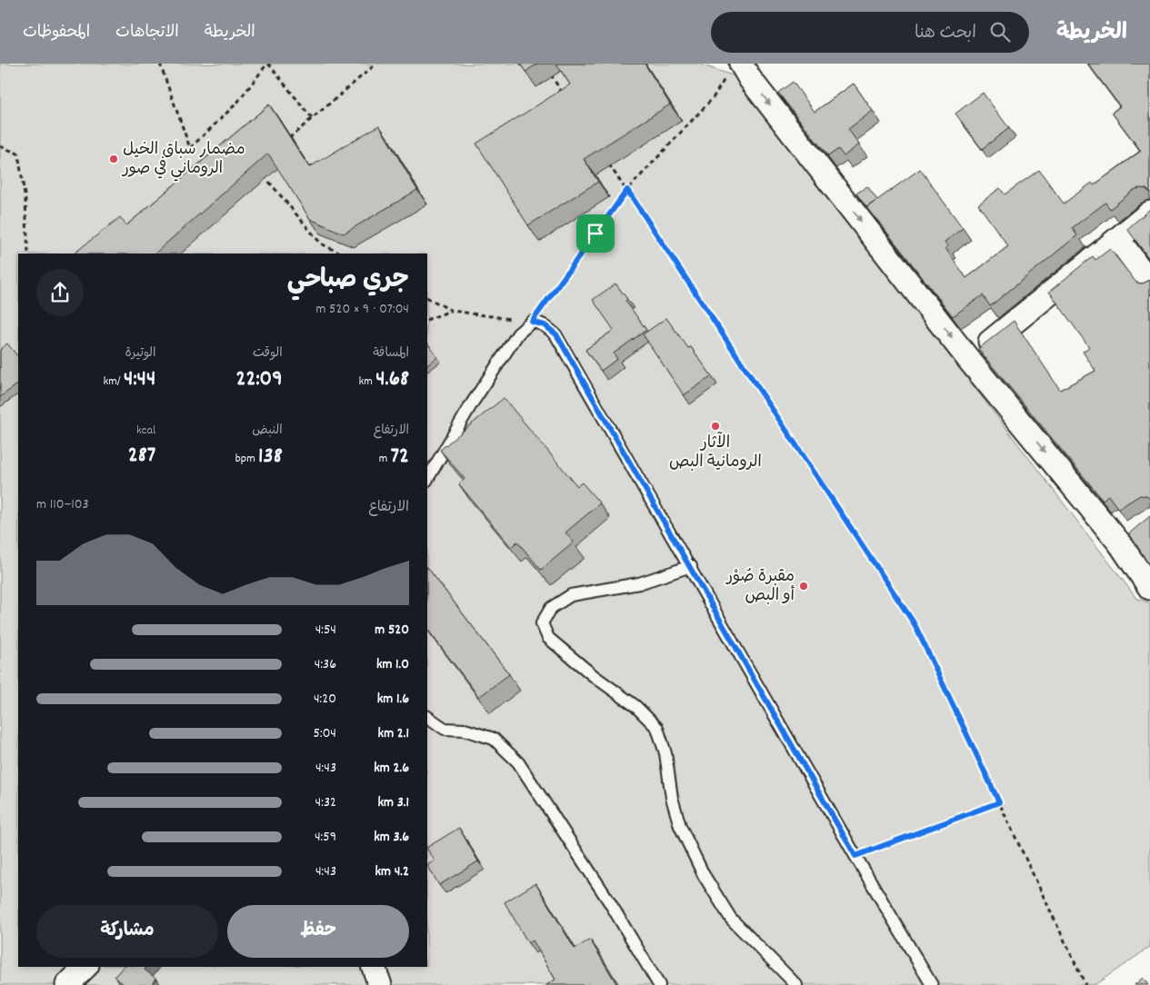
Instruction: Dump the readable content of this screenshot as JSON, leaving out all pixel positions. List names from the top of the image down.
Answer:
{
  "places": ["مضمار سباق الخيل الروماني في صور", "الآثار الرومانية البص", "مقبرة صُوْر أو البص"],
  "page": {
    "header": "الخريطة",
    "search": "ابحث هنا",
    "nav": ["الخريطة", "الاتجاهات", "المحفوظات"],
    "heading": ["جري صباحي", "07:04 · 9 × 520 m"],
    "stats": [
      ["المسافة", "4.68 km"],
      ["الوقت", "22:09"],
      ["الوتيرة", "4:44 /km"],
      ["الارتفاع", "72 m"],
      ["النبض", "138 bpm"],
      ["kcal", "287"]
    ],
    "chart": ["الارتفاع", "103–110 m"],
    "list": [
      {
        "name": "520 m",
        "note": "4:54"
      },
      {
        "name": "1.0 km",
        "note": "4:36"
      },
      {
        "name": "1.6 km",
        "note": "4:20"
      },
      {
        "name": "2.1 km",
        "note": "5:04"
      },
      {
        "name": "2.6 km",
        "note": "4:43"
      },
      {
        "name": "3.1 km",
        "note": "4:32"
      },
      {
        "name": "3.6 km",
        "note": "4:59"
      },
      {
        "name": "4.2 km",
        "note": "4:43"
      }
    ],
    "buttons": ["حفظ", "مشاركة"]
  }
}
